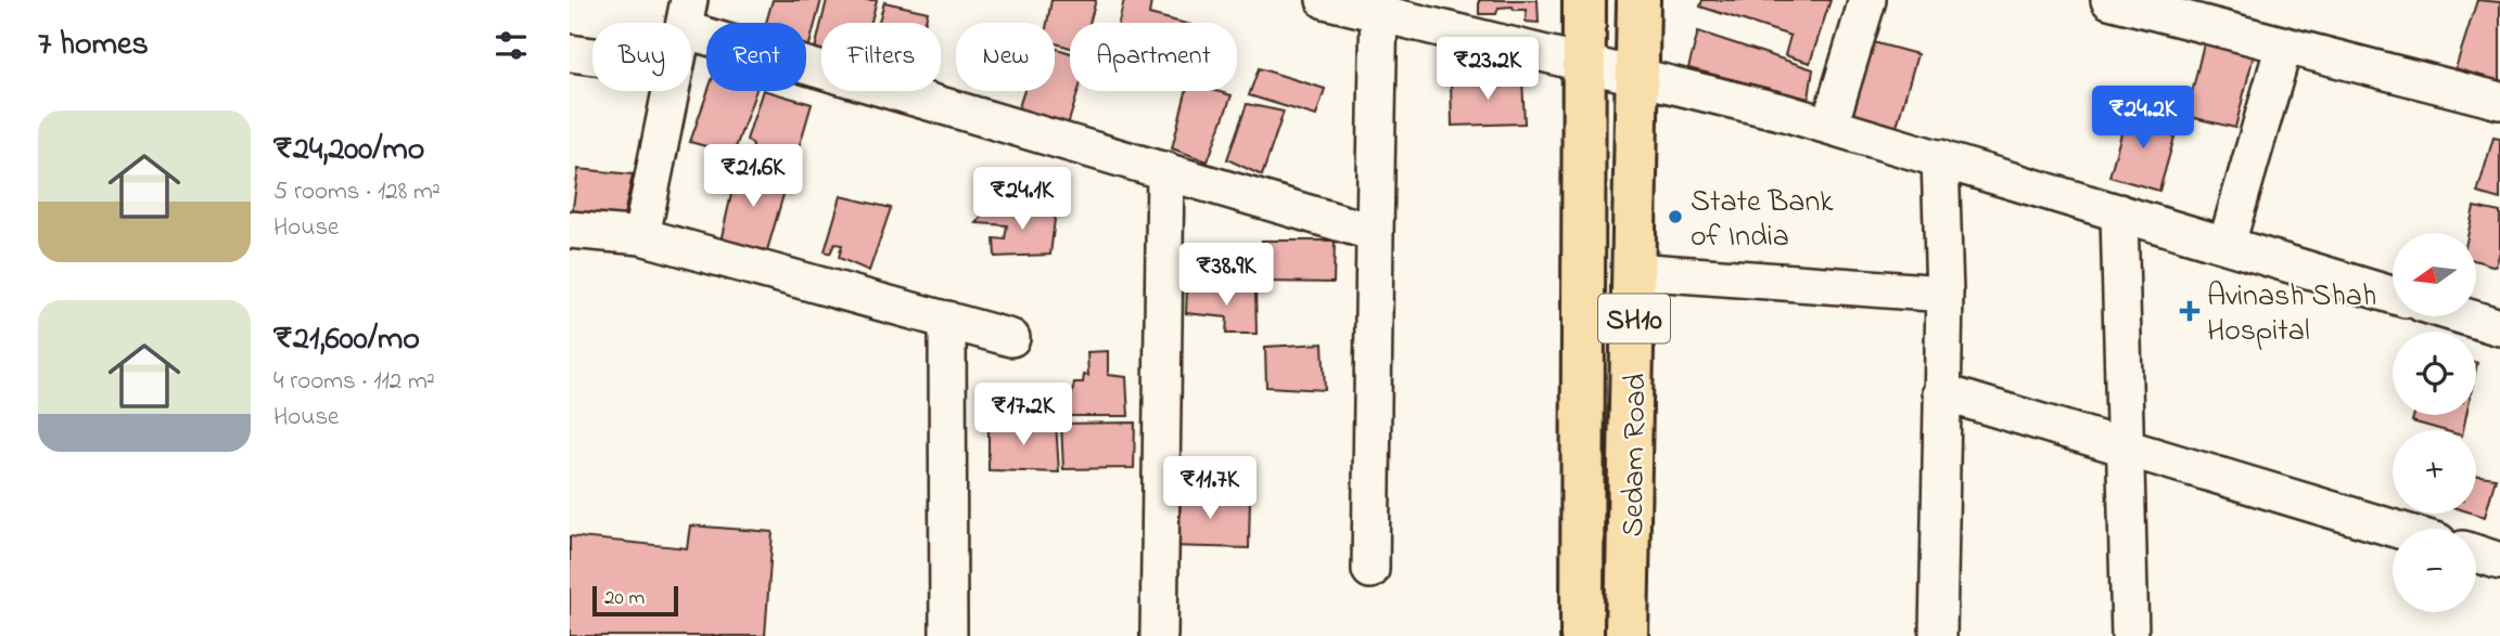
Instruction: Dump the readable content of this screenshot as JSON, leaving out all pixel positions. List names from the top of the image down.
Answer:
{
  "streets": {
    "main road": ["SH10", "Sedam Road"]
  },
  "places": {
    "other": ["State Bank of India"],
    "health": ["Avinash Shah Hospital"]
  },
  "scale_bar": "20 m",
  "north": "left",
  "page": {
    "heading": "7 homes",
    "chip": [
      "Buy",
      "Rent",
      "Filters",
      "New",
      "Apartment"
    ],
    "price": [
      "₹23.2K",
      "₹24.2K",
      "₹21.6K",
      "₹24.1K",
      "₹38.9K",
      "₹17.2K",
      "₹11.7K"
    ],
    "list": [
      {
        "name": "₹24,200/mo",
        "note": "5 rooms · 128 m² · House"
      },
      {
        "name": "₹21,600/mo",
        "note": "4 rooms · 112 m² · House"
      }
    ],
    "map_buttons": ["+", "−"],
    "scale": "20 m"
  }
}
